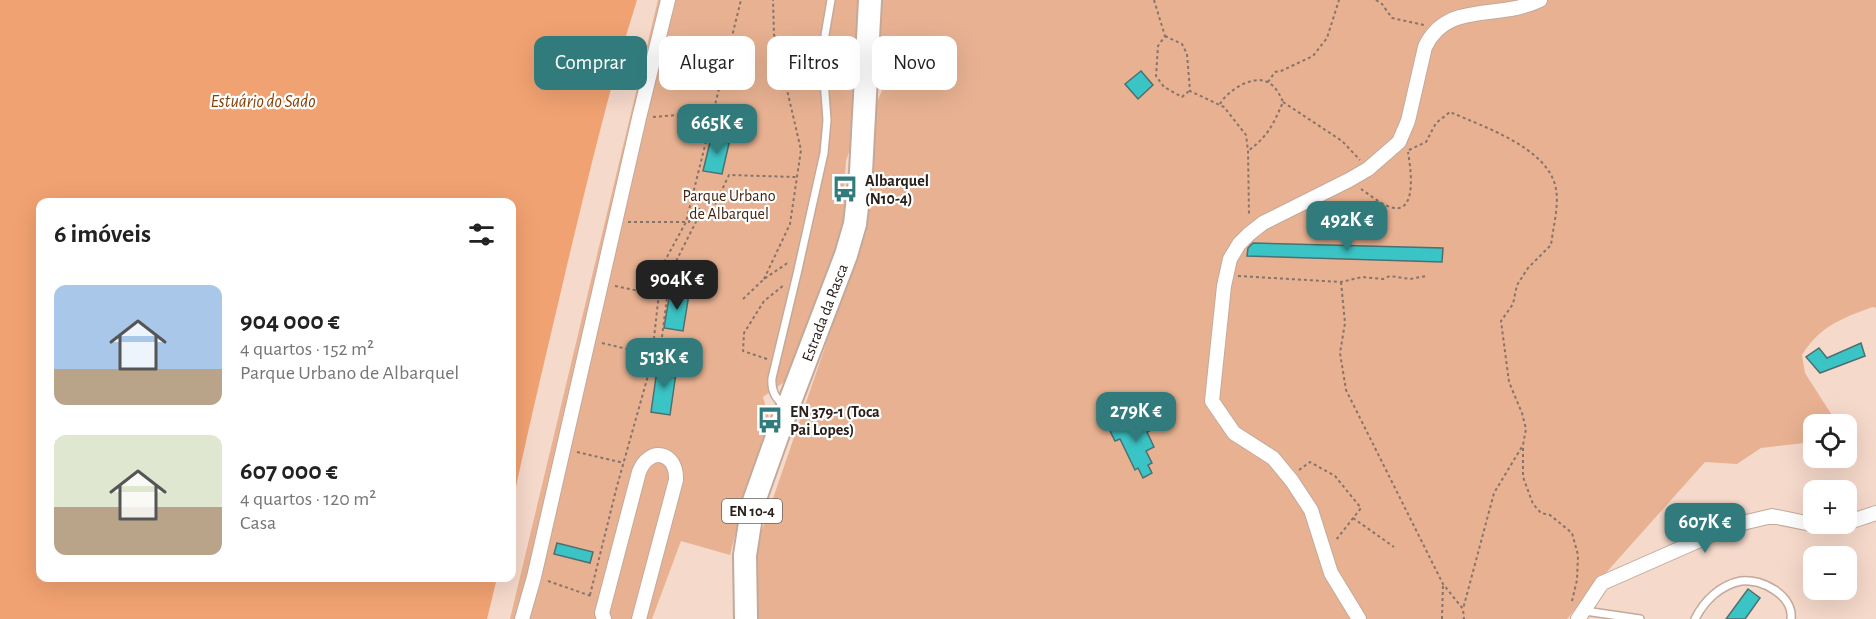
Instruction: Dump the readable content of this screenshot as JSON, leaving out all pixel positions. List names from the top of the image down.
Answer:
{
  "streets": {
    "main road": ["Estrada da Rasca", "EN 10-4"]
  },
  "water": ["Estuário do Sado"],
  "parks": ["Parque Urbano de Albarquel"],
  "places": {
    "bus stop": ["Albarquel (N10-4)", "EN 379-1 (Toca Pai Lopes)"]
  },
  "page": {
    "chip": [
      "Comprar",
      "Alugar",
      "Filtros",
      "Novo"
    ],
    "price": [
      "665K €",
      "492K €",
      "904K €",
      "513K €",
      "279K €",
      "607K €"
    ],
    "heading": "6 imóveis",
    "list": [
      {
        "name": "904 000 €",
        "note": "4 quartos · 152 m² · Parque Urbano de Albarquel"
      },
      {
        "name": "607 000 €",
        "note": "4 quartos · 120 m² · Casa"
      }
    ],
    "map_buttons": ["+", "−"]
  }
}
